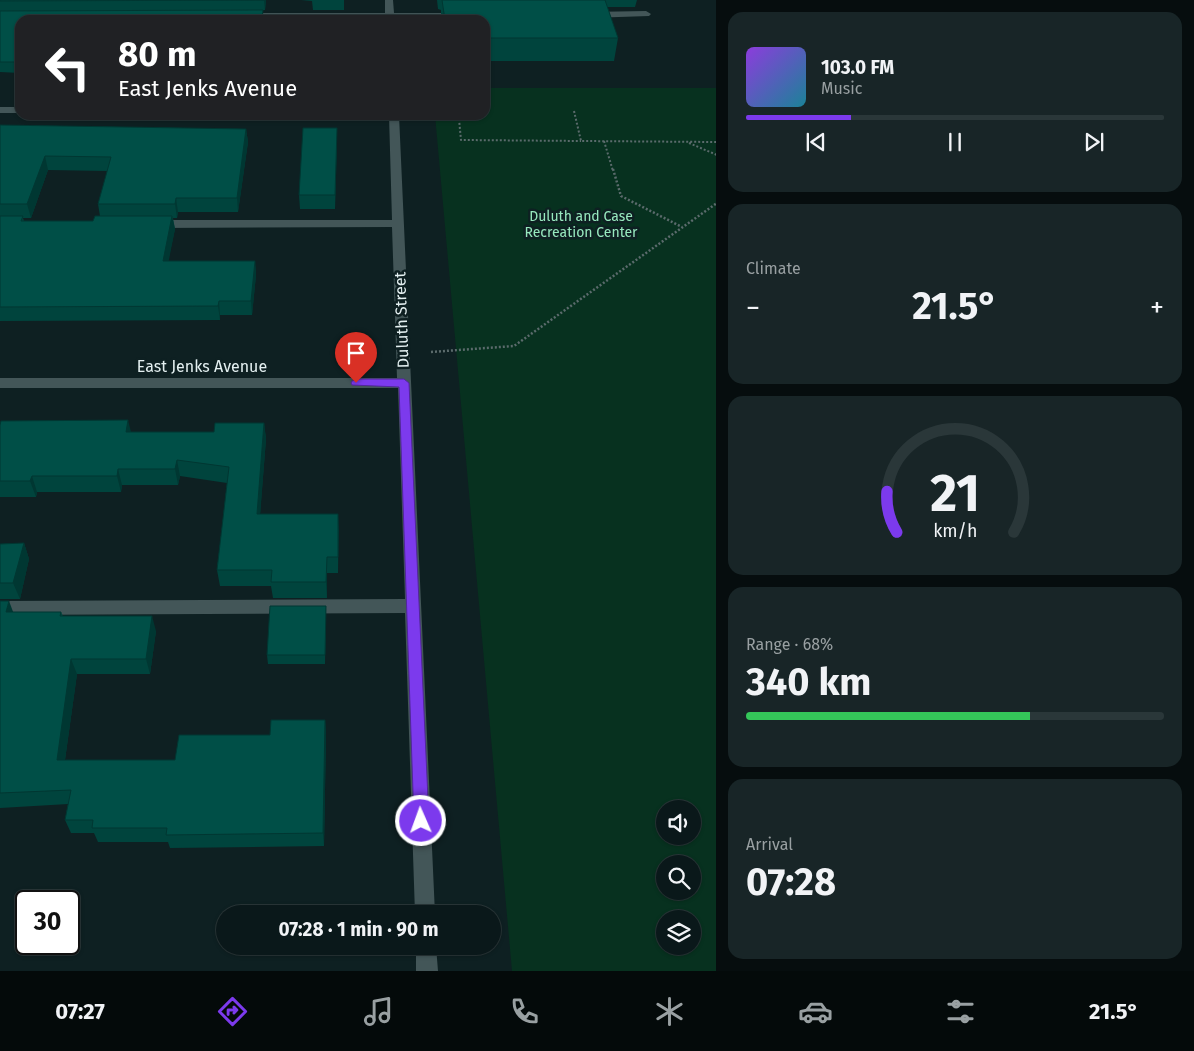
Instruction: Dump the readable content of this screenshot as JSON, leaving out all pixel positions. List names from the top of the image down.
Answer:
{
  "streets": {
    "street": ["Duluth Street", "East Jenks Avenue"]
  },
  "crossings": [
    ["Duluth Street", "East Jenks Avenue"]
  ],
  "parks": ["Duluth and Case Recreation Center"],
  "page": {
    "turn": ["80 m", "East Jenks Avenue"],
    "song": ["103.0 FM", "Music"],
    "tile": [
      "Climate",
      ["Range · 68%", "340 km"],
      ["Arrival", "07:28"]
    ],
    "heat": ["−", "21.5°", "+"],
    "limit": "30",
    "trip": "07:28 · 1 min · 90 m",
    "tabs": ["07:27", "21.5°"],
    "gauge": ["21", "km/h"]
  }
}
